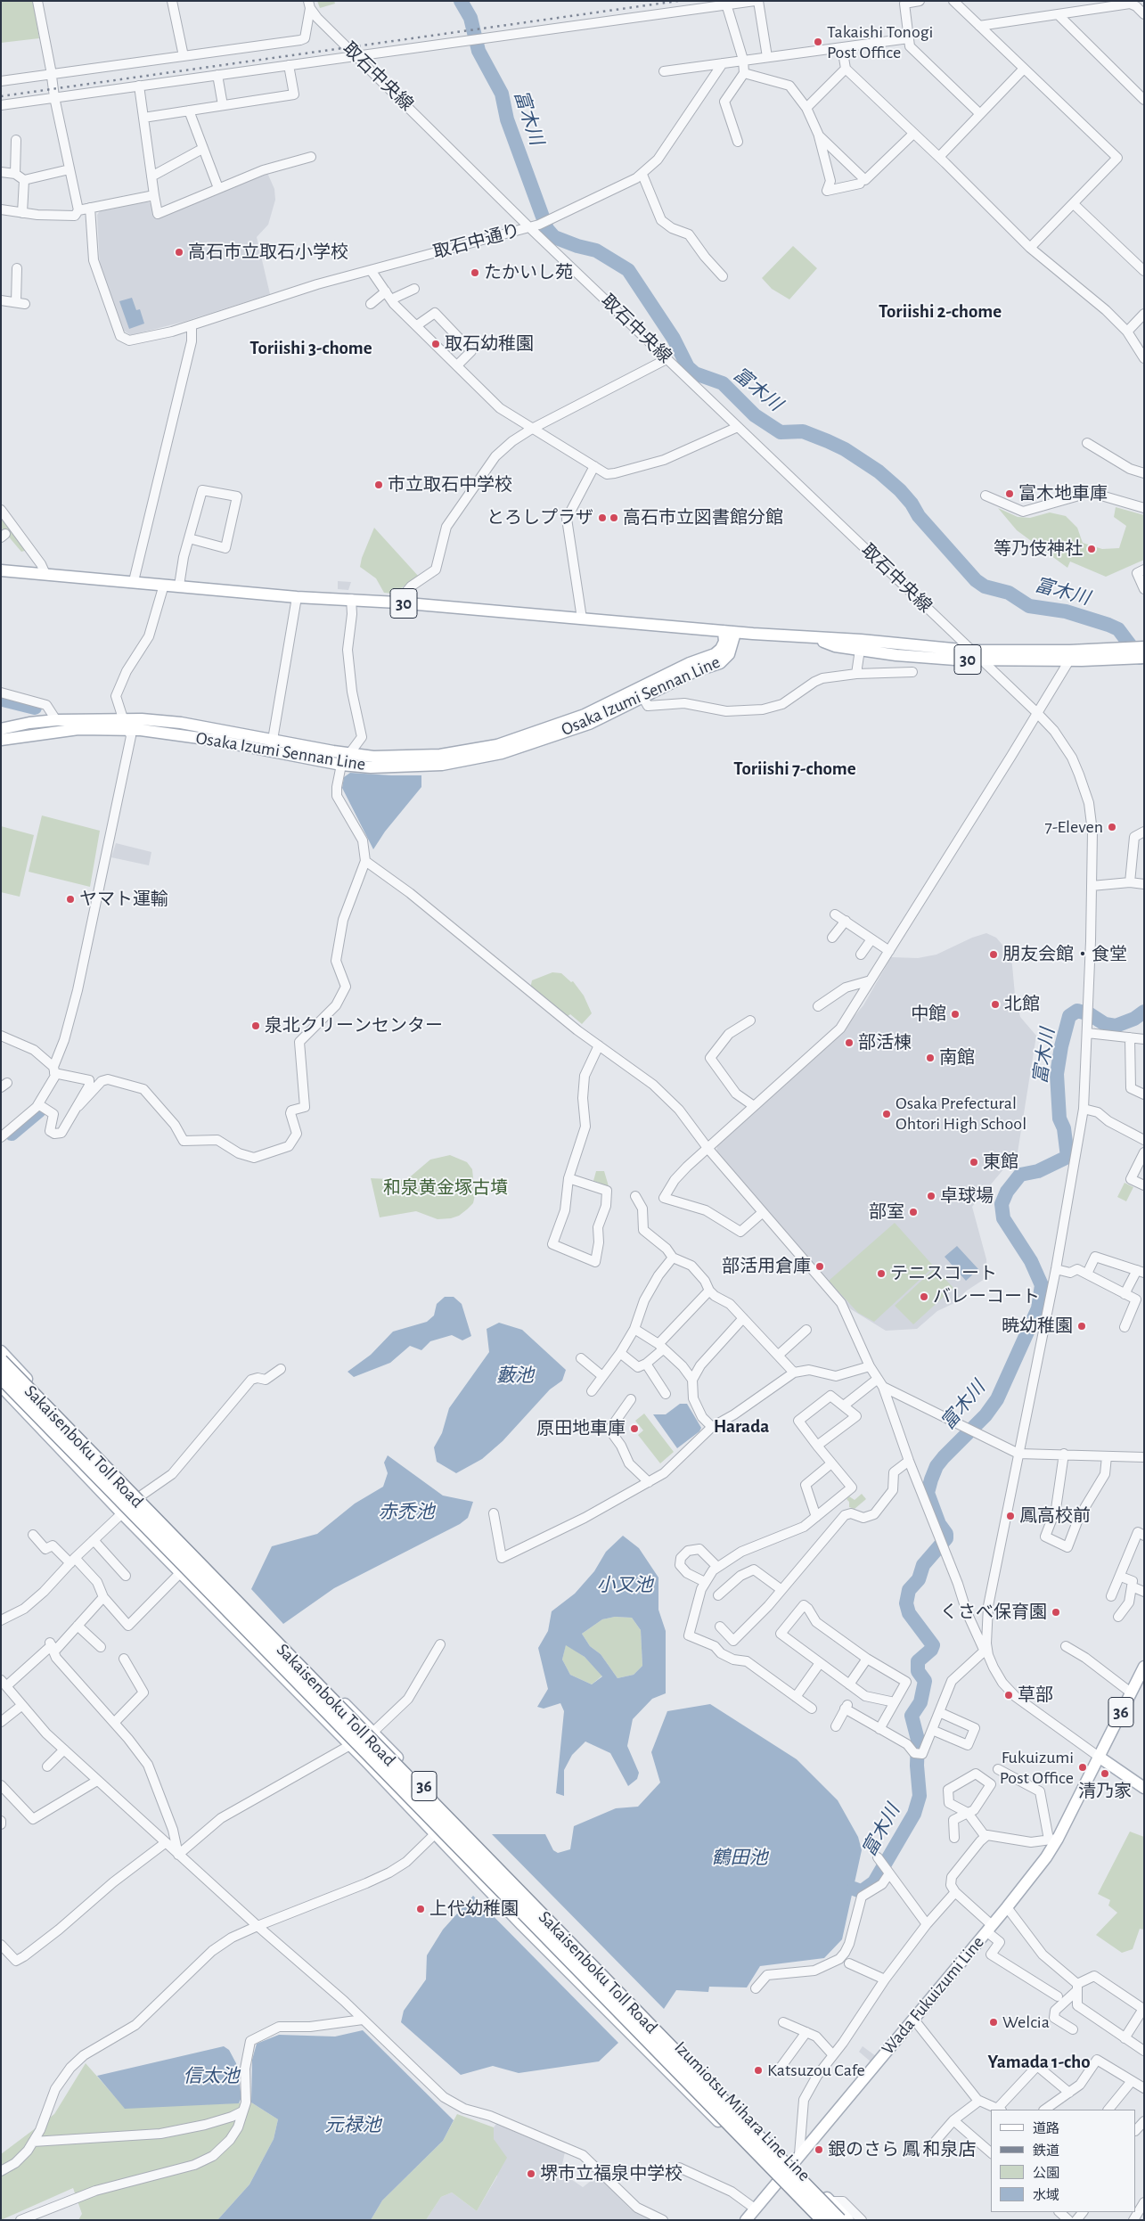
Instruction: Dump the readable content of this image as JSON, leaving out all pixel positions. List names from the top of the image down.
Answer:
{
  "streets": {
    "highway": ["Sakaisenboku Toll Road"],
    "main road": [
      "30",
      "Osaka Izumi Sennan Line",
      "36",
      "Wada Fukuizumi Line",
      "Izumiotsu Mihara Line Line"
    ],
    "street": ["取石中央線", "取石中通り"]
  },
  "crossings": [
    ["取石中央線", "取石中通り"],
    ["取石中央線", "Osaka Izumi Sennan Line"],
    ["36", "Wada Fukuizumi Line"],
    ["Wada Fukuizumi Line", "Izumiotsu Mihara Line Line"]
  ],
  "districts": [
    "Toriishi 2-chome",
    "Toriishi 3-chome",
    "Toriishi 7-chome",
    "Harada",
    "Yamada 1-cho"
  ],
  "water": [
    "富木川",
    "藪池",
    "赤禿池",
    "小又池",
    "鶴田池",
    "信太池",
    "元禄池"
  ],
  "parks": ["和泉黄金塚古墳"],
  "places": [
    "Takaishi Tonogi Post Office",
    "高石市立取石小学校",
    "たかいし苑",
    "取石幼稚園",
    "市立取石中学校",
    "富木地車庫",
    "とろしプラザ",
    "高石市立図書館分館",
    "等乃伎神社",
    "7-Eleven",
    "ヤマト運輸",
    "朋友会館・食堂",
    "北館",
    "中館",
    "泉北クリーンセンター",
    "部活棟",
    "南館",
    "Osaka Prefectural Ohtori High School",
    "東館",
    "卓球場",
    "部室",
    "部活用倉庫",
    "テニスコート",
    "バレーコート",
    "暁幼稚園",
    "原田地車庫",
    "鳳高校前",
    "くさべ保育園",
    "草部",
    "Fukuizumi Post Office",
    "清乃家",
    "上代幼稚園",
    "Welcia",
    "Katsuzou Cafe",
    "銀のさら 鳳 和泉店",
    "堺市立福泉中学校"
  ],
  "legend": [
    "道路",
    "鉄道",
    "公園",
    "水域"
  ]
}
